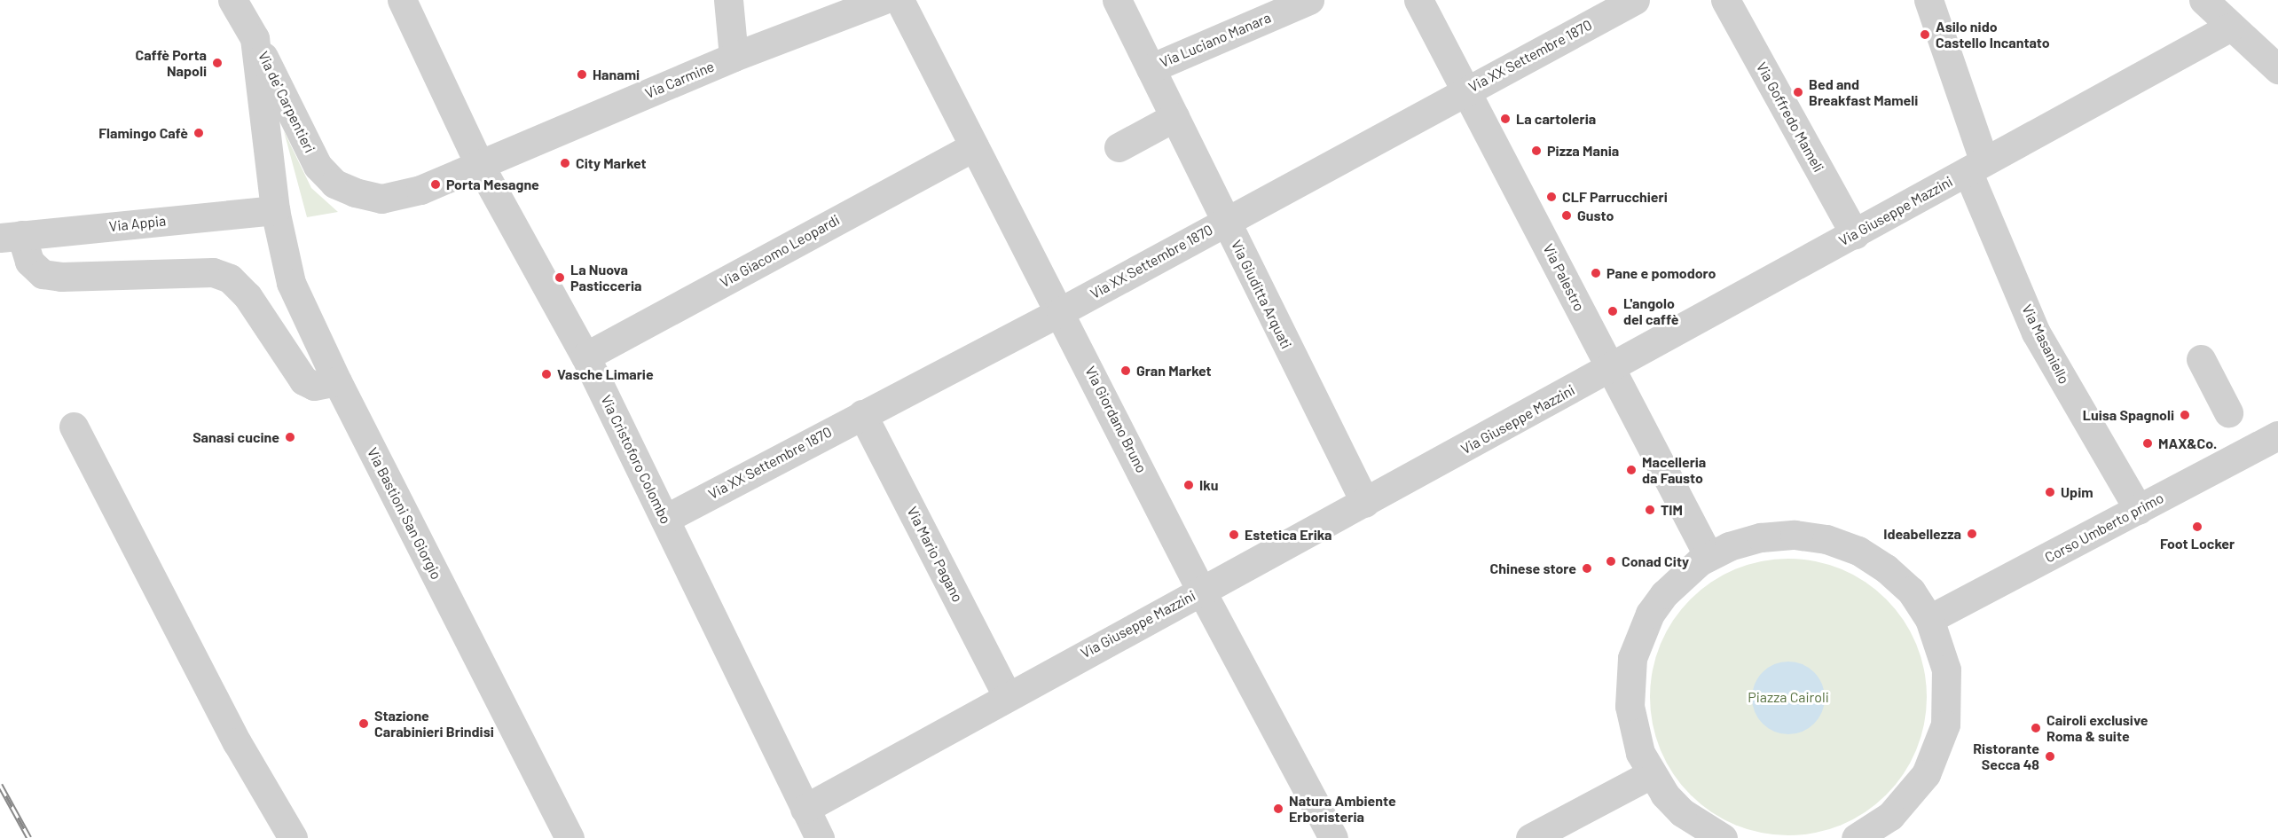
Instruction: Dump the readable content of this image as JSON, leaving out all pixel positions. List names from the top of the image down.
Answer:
{
  "streets": {
    "street": [
      "Via Luciano Manara",
      "Via XX Settembre 1870",
      "Via Carmine",
      "Via de' Carpentieri",
      "Via Goffredo Mameli",
      "Via Giuseppe Mazzini",
      "Via Appia",
      "Via Giacomo Leopardi",
      "Via Palestro",
      "Via Giuditta Arquati",
      "Via Masaniello",
      "Via Giordano Bruno",
      "Via Cristoforo Colombo",
      "Via Bastioni San Giorgio",
      "Corso Umberto primo",
      "Via Mario Pagano"
    ]
  },
  "crossings": [
    ["Via Luciano Manara", "Via Giuditta Arquati"],
    ["Via XX Settembre 1870", "Via Palestro"],
    ["Via XX Settembre 1870", "Via Giuditta Arquati"],
    ["Via XX Settembre 1870", "Via Giordano Bruno"],
    ["Via XX Settembre 1870", "Via Cristoforo Colombo"],
    ["Via XX Settembre 1870", "Via Mario Pagano"],
    ["Via Carmine", "Via de' Carpentieri"],
    ["Via Carmine", "Via Cristoforo Colombo"],
    ["Via de' Carpentieri", "Via Cristoforo Colombo"],
    ["Via de' Carpentieri", "Via Bastioni San Giorgio"],
    ["Via Goffredo Mameli", "Via Giuseppe Mazzini"],
    ["Via Giuseppe Mazzini", "Via Palestro"],
    ["Via Giuseppe Mazzini", "Via Giuditta Arquati"],
    ["Via Giuseppe Mazzini", "Via Masaniello"],
    ["Via Giuseppe Mazzini", "Via Giordano Bruno"],
    ["Via Giuseppe Mazzini", "Via Cristoforo Colombo"],
    ["Via Giuseppe Mazzini", "Via Mario Pagano"],
    ["Via Appia", "Via Bastioni San Giorgio"],
    ["Via Giacomo Leopardi", "Via Giordano Bruno"],
    ["Via Giacomo Leopardi", "Via Cristoforo Colombo"],
    ["Via Masaniello", "Corso Umberto primo"]
  ],
  "parks": ["Piazza Cairoli"],
  "places": [
    "Asilo nido Castello Incantato",
    "Caffè Porta Napoli",
    "Hanami",
    "Bed and Breakfast Mameli",
    "La cartoleria",
    "Flamingo Cafè",
    "Pizza Mania",
    "City Market",
    "Porta Mesagne",
    "CLF Parrucchieri",
    "Gusto",
    "Pane e pomodoro",
    "La Nuova Pasticceria",
    "L'angolo del caffè",
    "Gran Market",
    "Vasche Limarie",
    "Luisa Spagnoli",
    "Sanasi cucine",
    "MAX&Co.",
    "Macelleria da Fausto",
    "Iku",
    "Upim",
    "TIM",
    "Foot Locker",
    "Ideabellezza",
    "Estetica Erika",
    "Conad City",
    "Chinese store",
    "Stazione Carabinieri Brindisi",
    "Cairoli exclusive Roma & suite",
    "Ristorante Secca 48",
    "Natura Ambiente Erboristeria"
  ]
}
